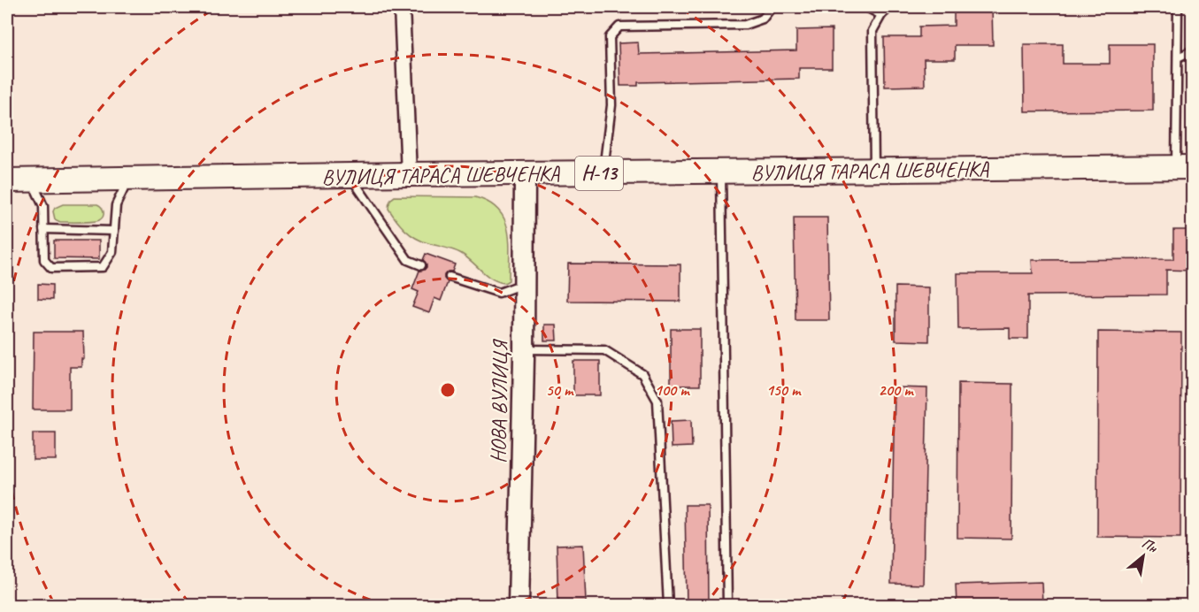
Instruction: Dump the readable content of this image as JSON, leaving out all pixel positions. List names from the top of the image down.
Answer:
{
  "streets": {
    "main road": ["ВУЛИЦЯ ТАРАСА ШЕВЧЕНКА", "Н-13"],
    "street": ["НОВА ВУЛИЦЯ"]
  },
  "crossings": [
    ["ВУЛИЦЯ ТАРАСА ШЕВЧЕНКА", "НОВА ВУЛИЦЯ"]
  ],
  "north": "top right",
  "rings": [
    "50 m",
    "100 m",
    "150 m",
    "200 m"
  ]
}
